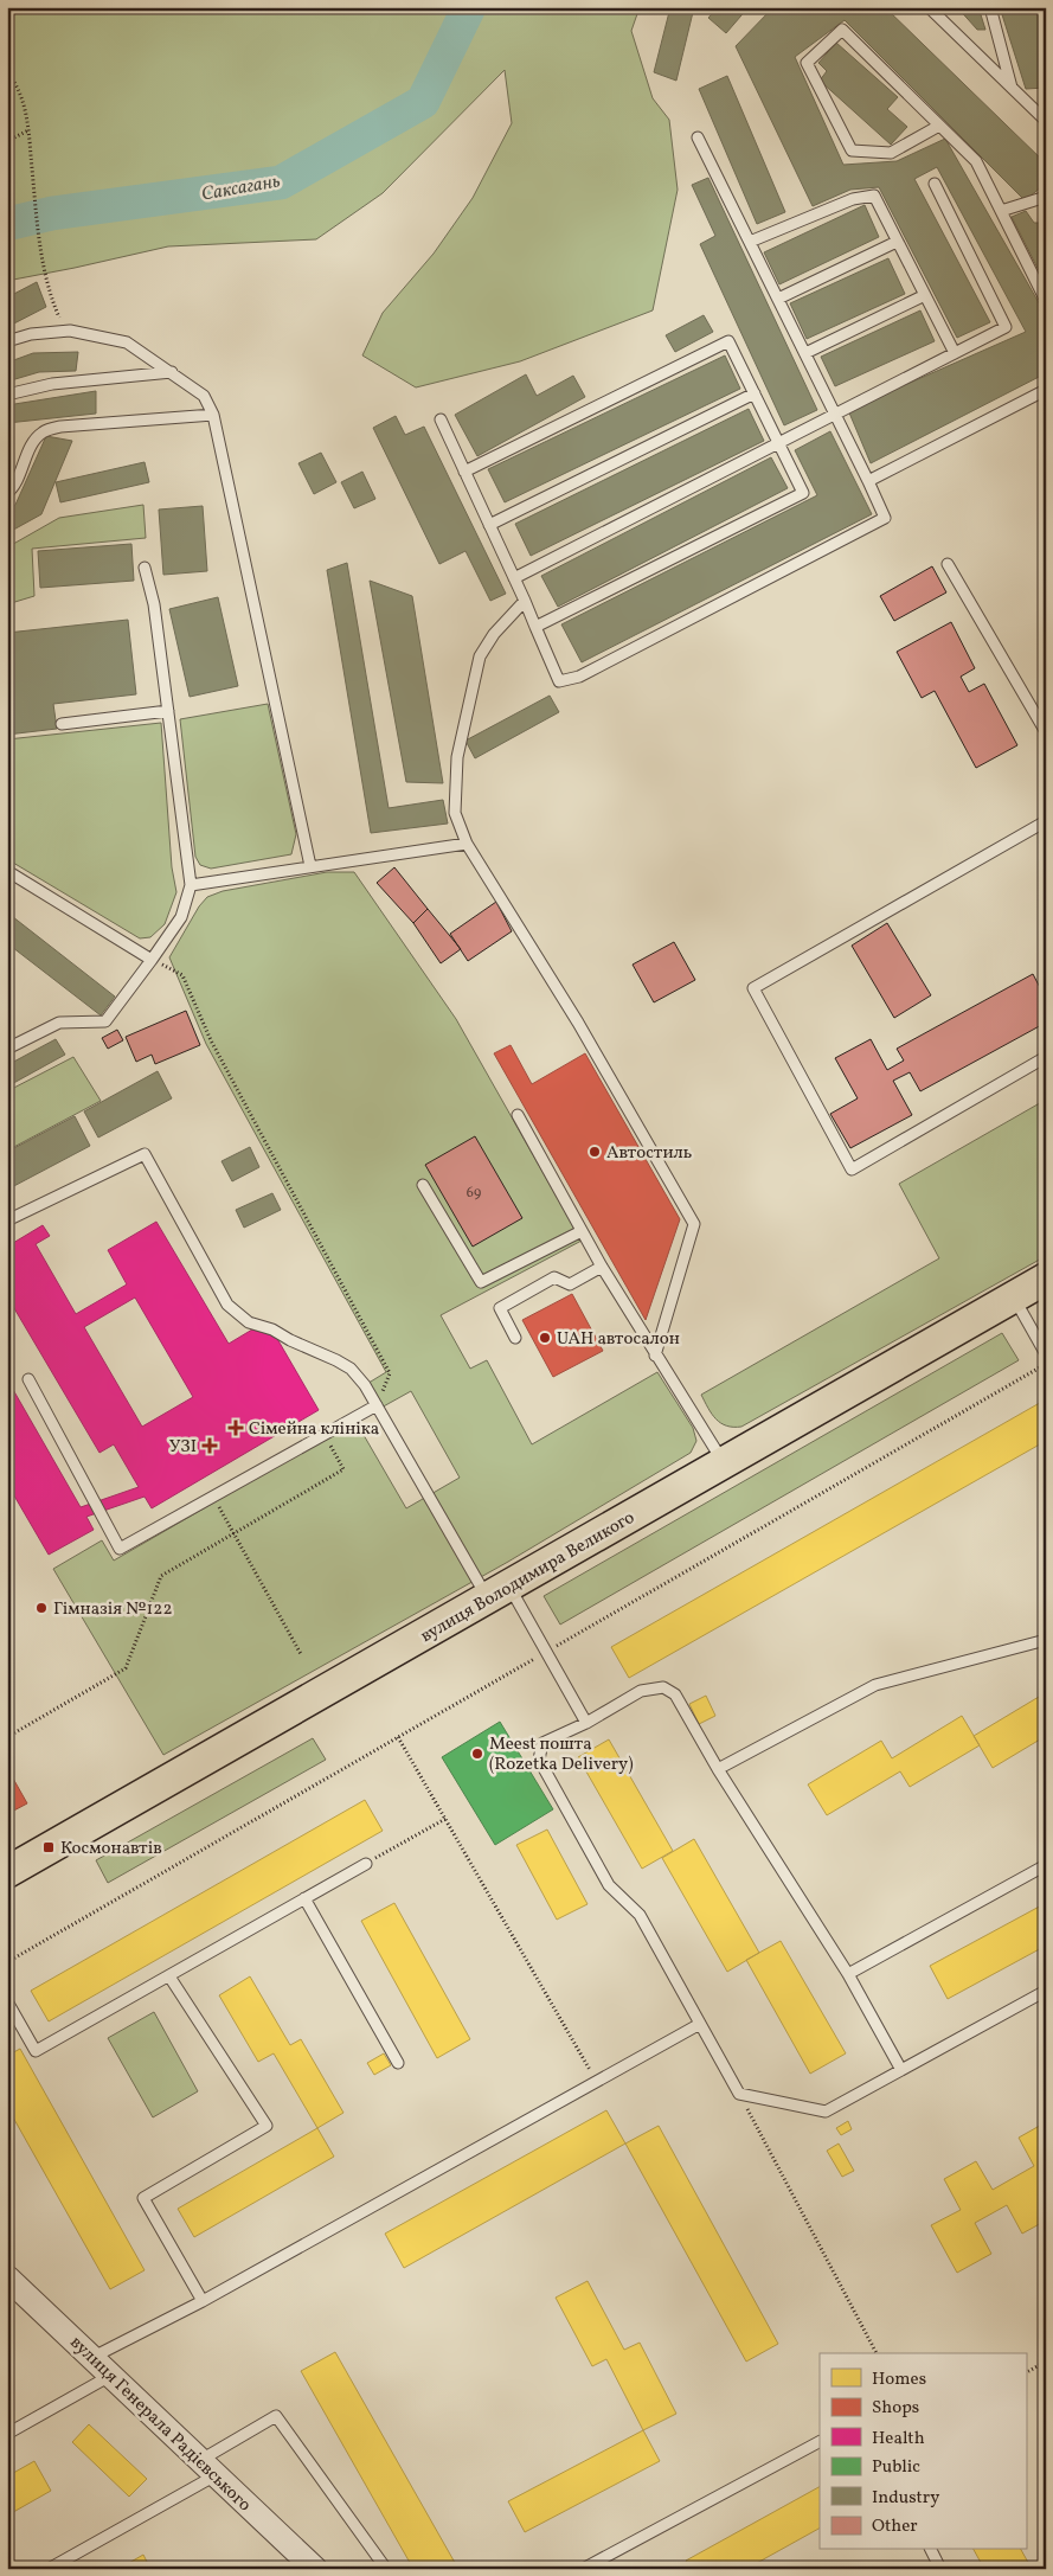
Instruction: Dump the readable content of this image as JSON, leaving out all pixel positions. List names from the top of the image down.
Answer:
{
  "streets": {
    "main road": ["вулиця Володимира Великого"],
    "street": ["вулиця Генерала Радієвського"]
  },
  "water": ["Саксагань"],
  "places": {
    "other": [
      "Автостиль",
      "UAH автосалон",
      "Гімназія №122",
      "Meest пошта (Rozetka Delivery)"
    ],
    "health": ["Сімейна клініка", "УЗІ"],
    "transit": ["Космонавтів"]
  },
  "house_numbers": ["69"],
  "legend": [
    "Homes",
    "Shops",
    "Health",
    "Public",
    "Industry",
    "Other"
  ]
}
